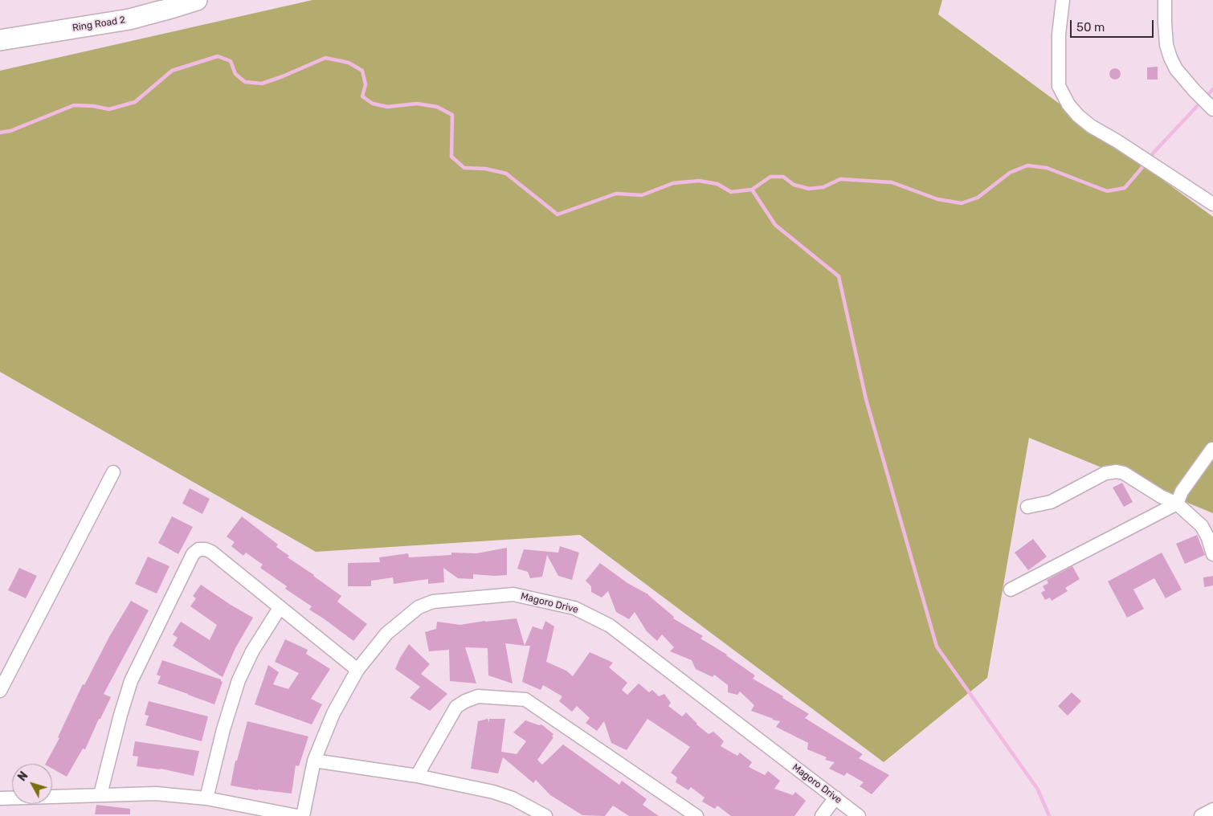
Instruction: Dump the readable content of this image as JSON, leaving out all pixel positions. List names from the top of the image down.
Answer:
{
  "streets": {
    "main road": ["Ring Road 2"],
    "street": ["Magoro Drive"]
  },
  "scale_bar": "50 m",
  "north": "top left"
}
